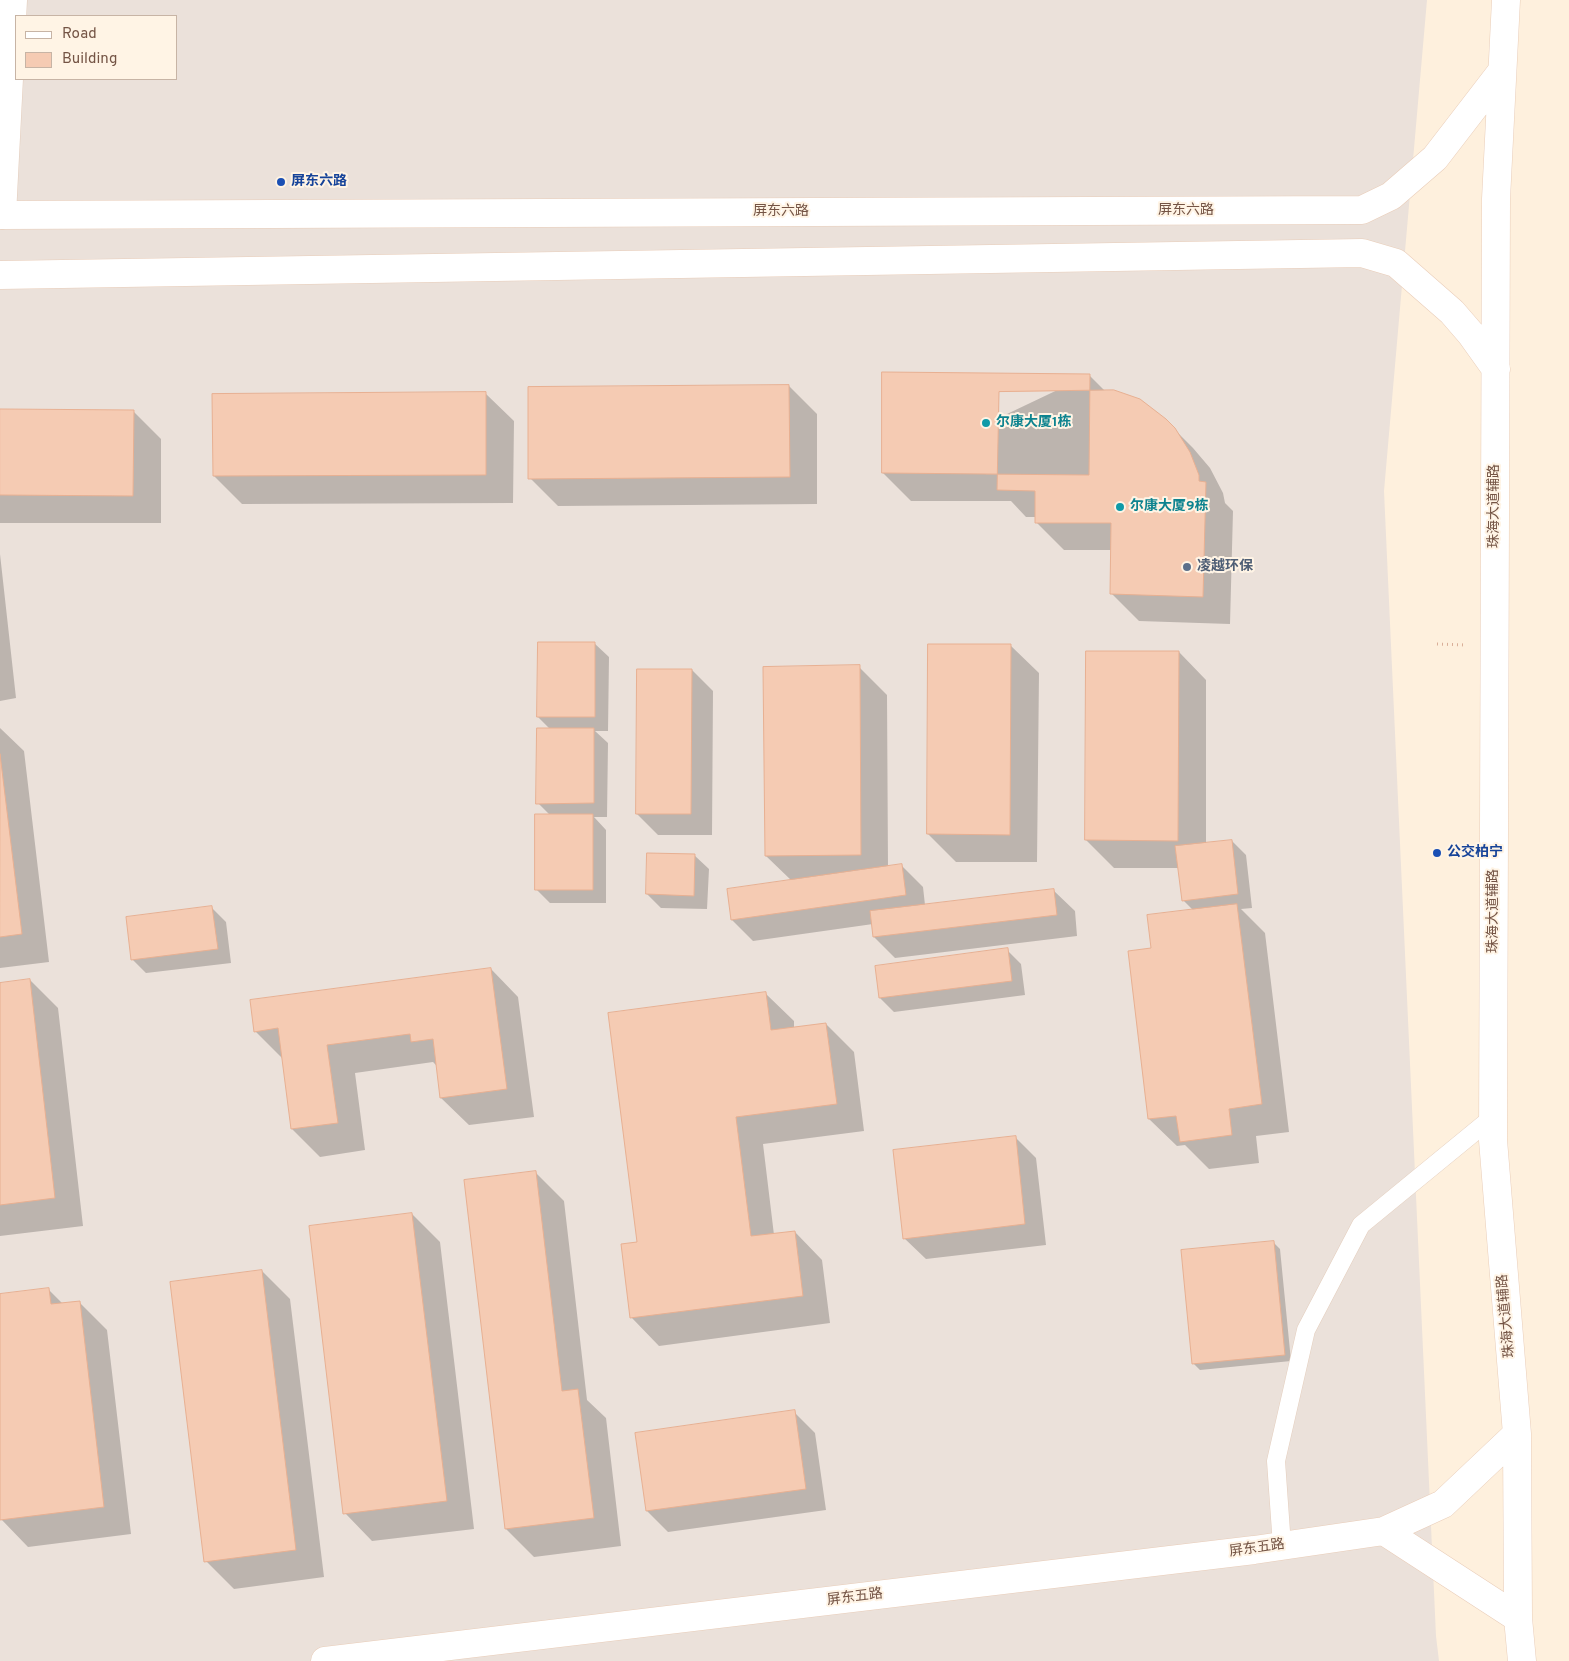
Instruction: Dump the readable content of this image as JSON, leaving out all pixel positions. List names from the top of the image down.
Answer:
{
  "streets": {
    "street": ["屏东六路", "珠海大道辅路", "屏东五路"]
  },
  "crossings": [
    ["屏东六路", "珠海大道辅路"],
    ["珠海大道辅路", "屏东五路"]
  ],
  "places": [
    "屏东六路",
    "尔康大厦1栋",
    "尔康大厦9栋",
    "凌越环保",
    "公交柏宁"
  ],
  "legend": ["Road", "Building"]
}
